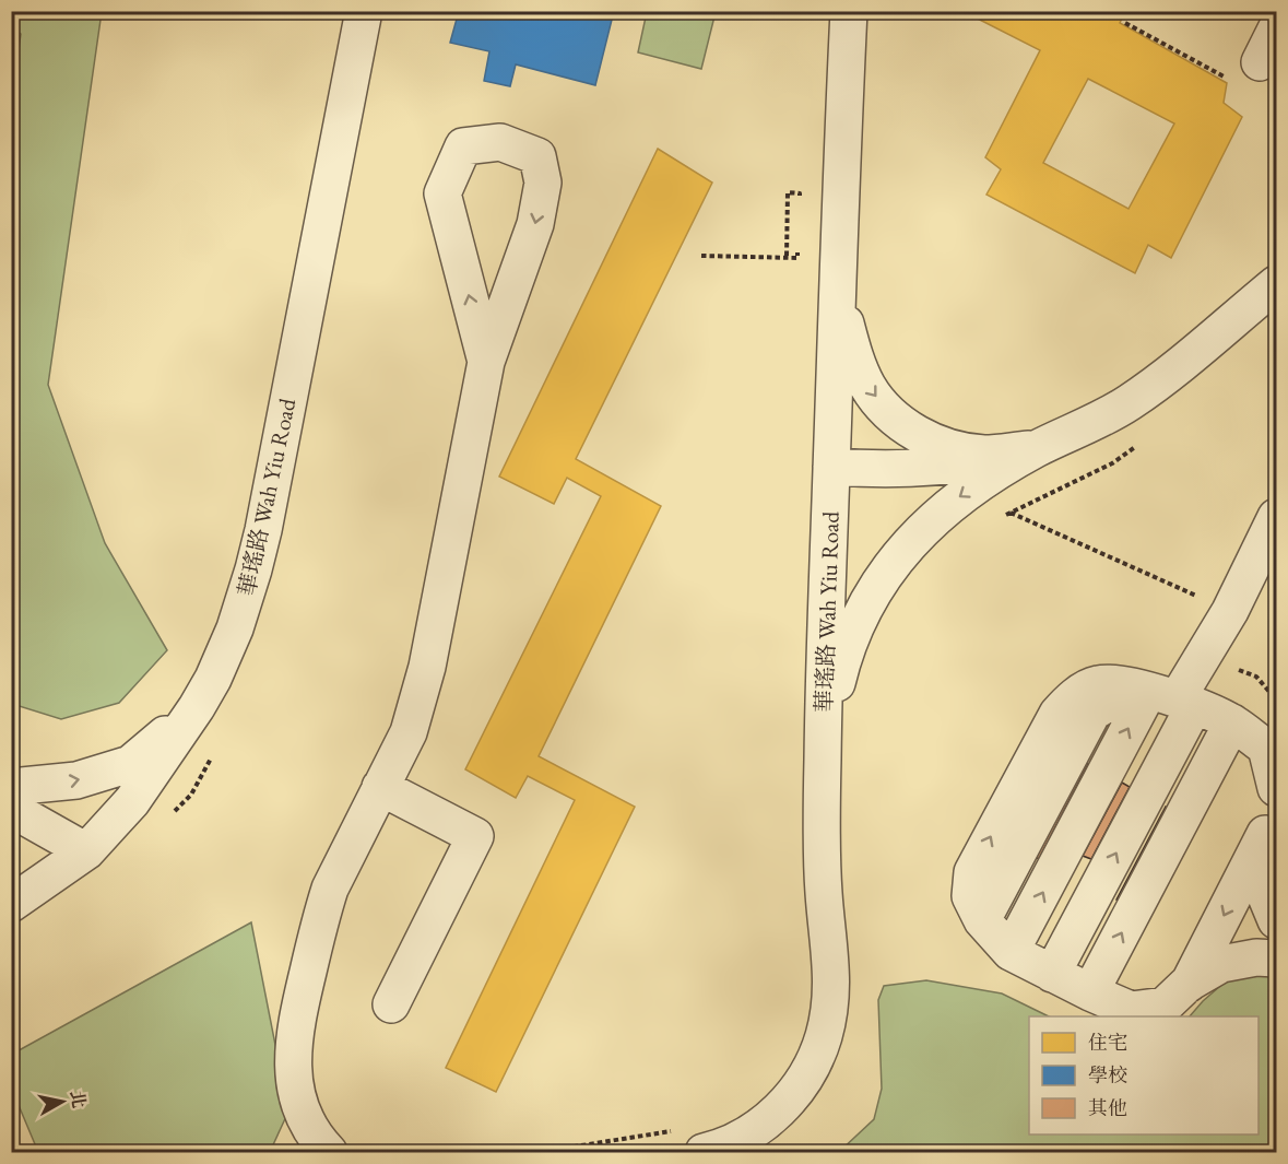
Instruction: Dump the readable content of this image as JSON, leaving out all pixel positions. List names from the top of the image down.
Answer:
{
  "streets": {
    "street": ["華瑤路 Wah Yiu Road"]
  },
  "legend": ["住宅", "學校", "其他"],
  "north": "right"
}
